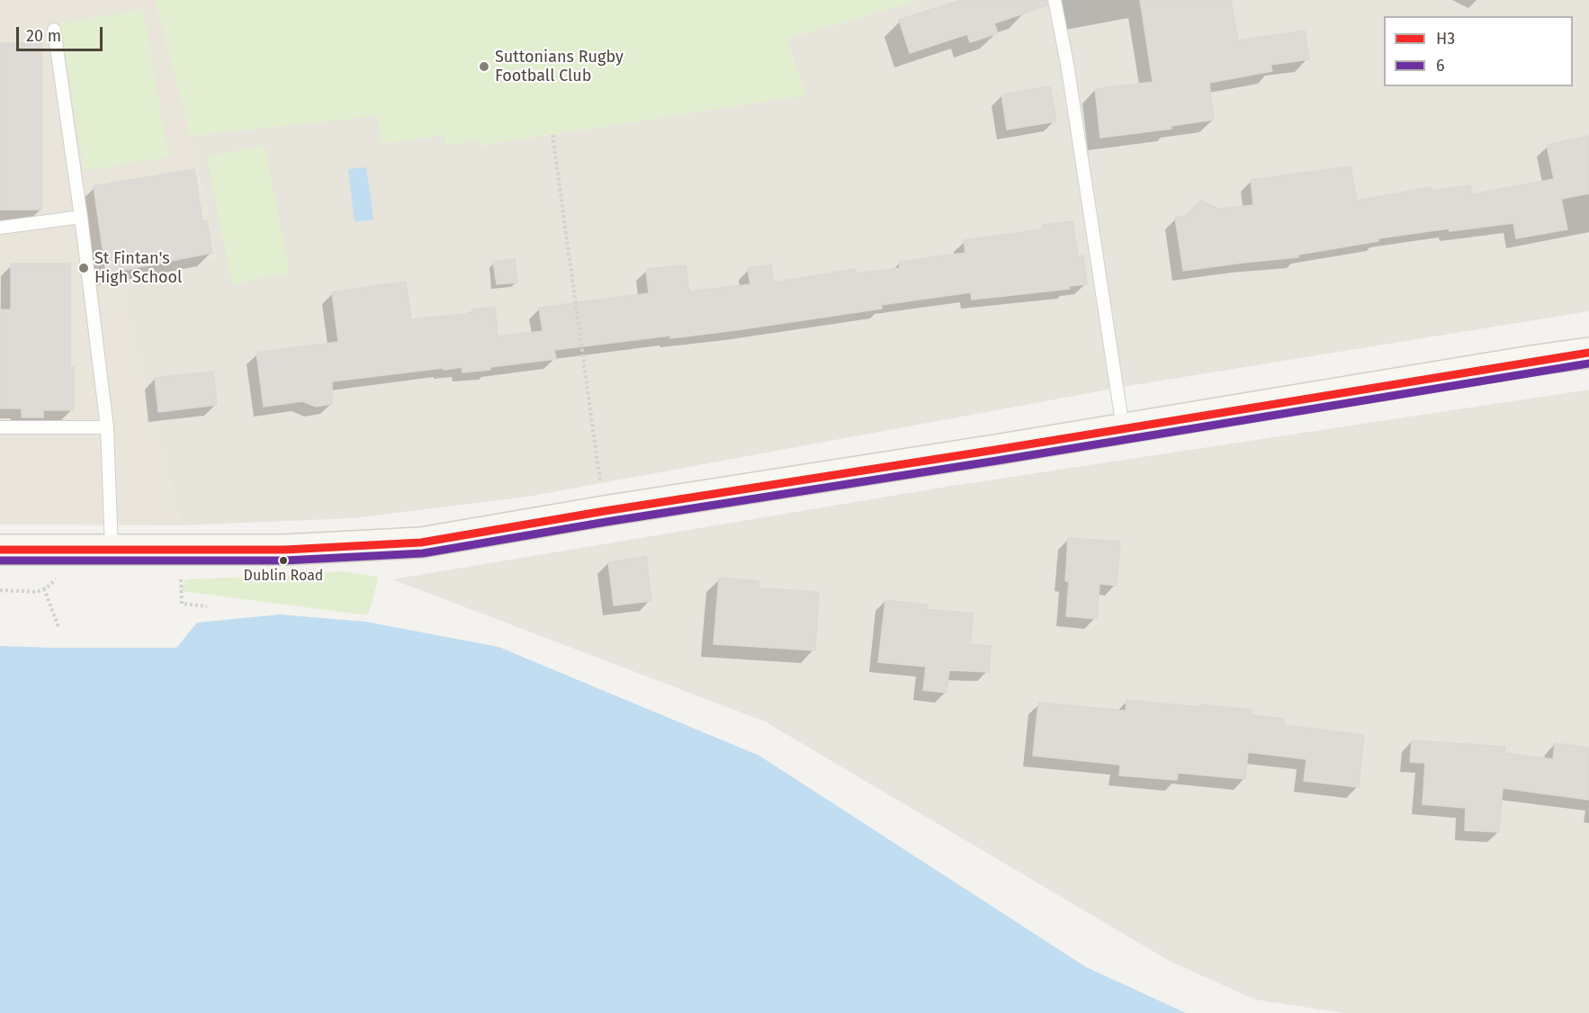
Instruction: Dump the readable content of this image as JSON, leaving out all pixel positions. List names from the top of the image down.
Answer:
{
  "places": ["Suttonians Rugby Football Club", "St Fintan's High School", "Dublin Road"],
  "lines": ["transit line H3", "transit line 6"],
  "legend": ["H3", "6"],
  "scale_bar": "20 m"
}
